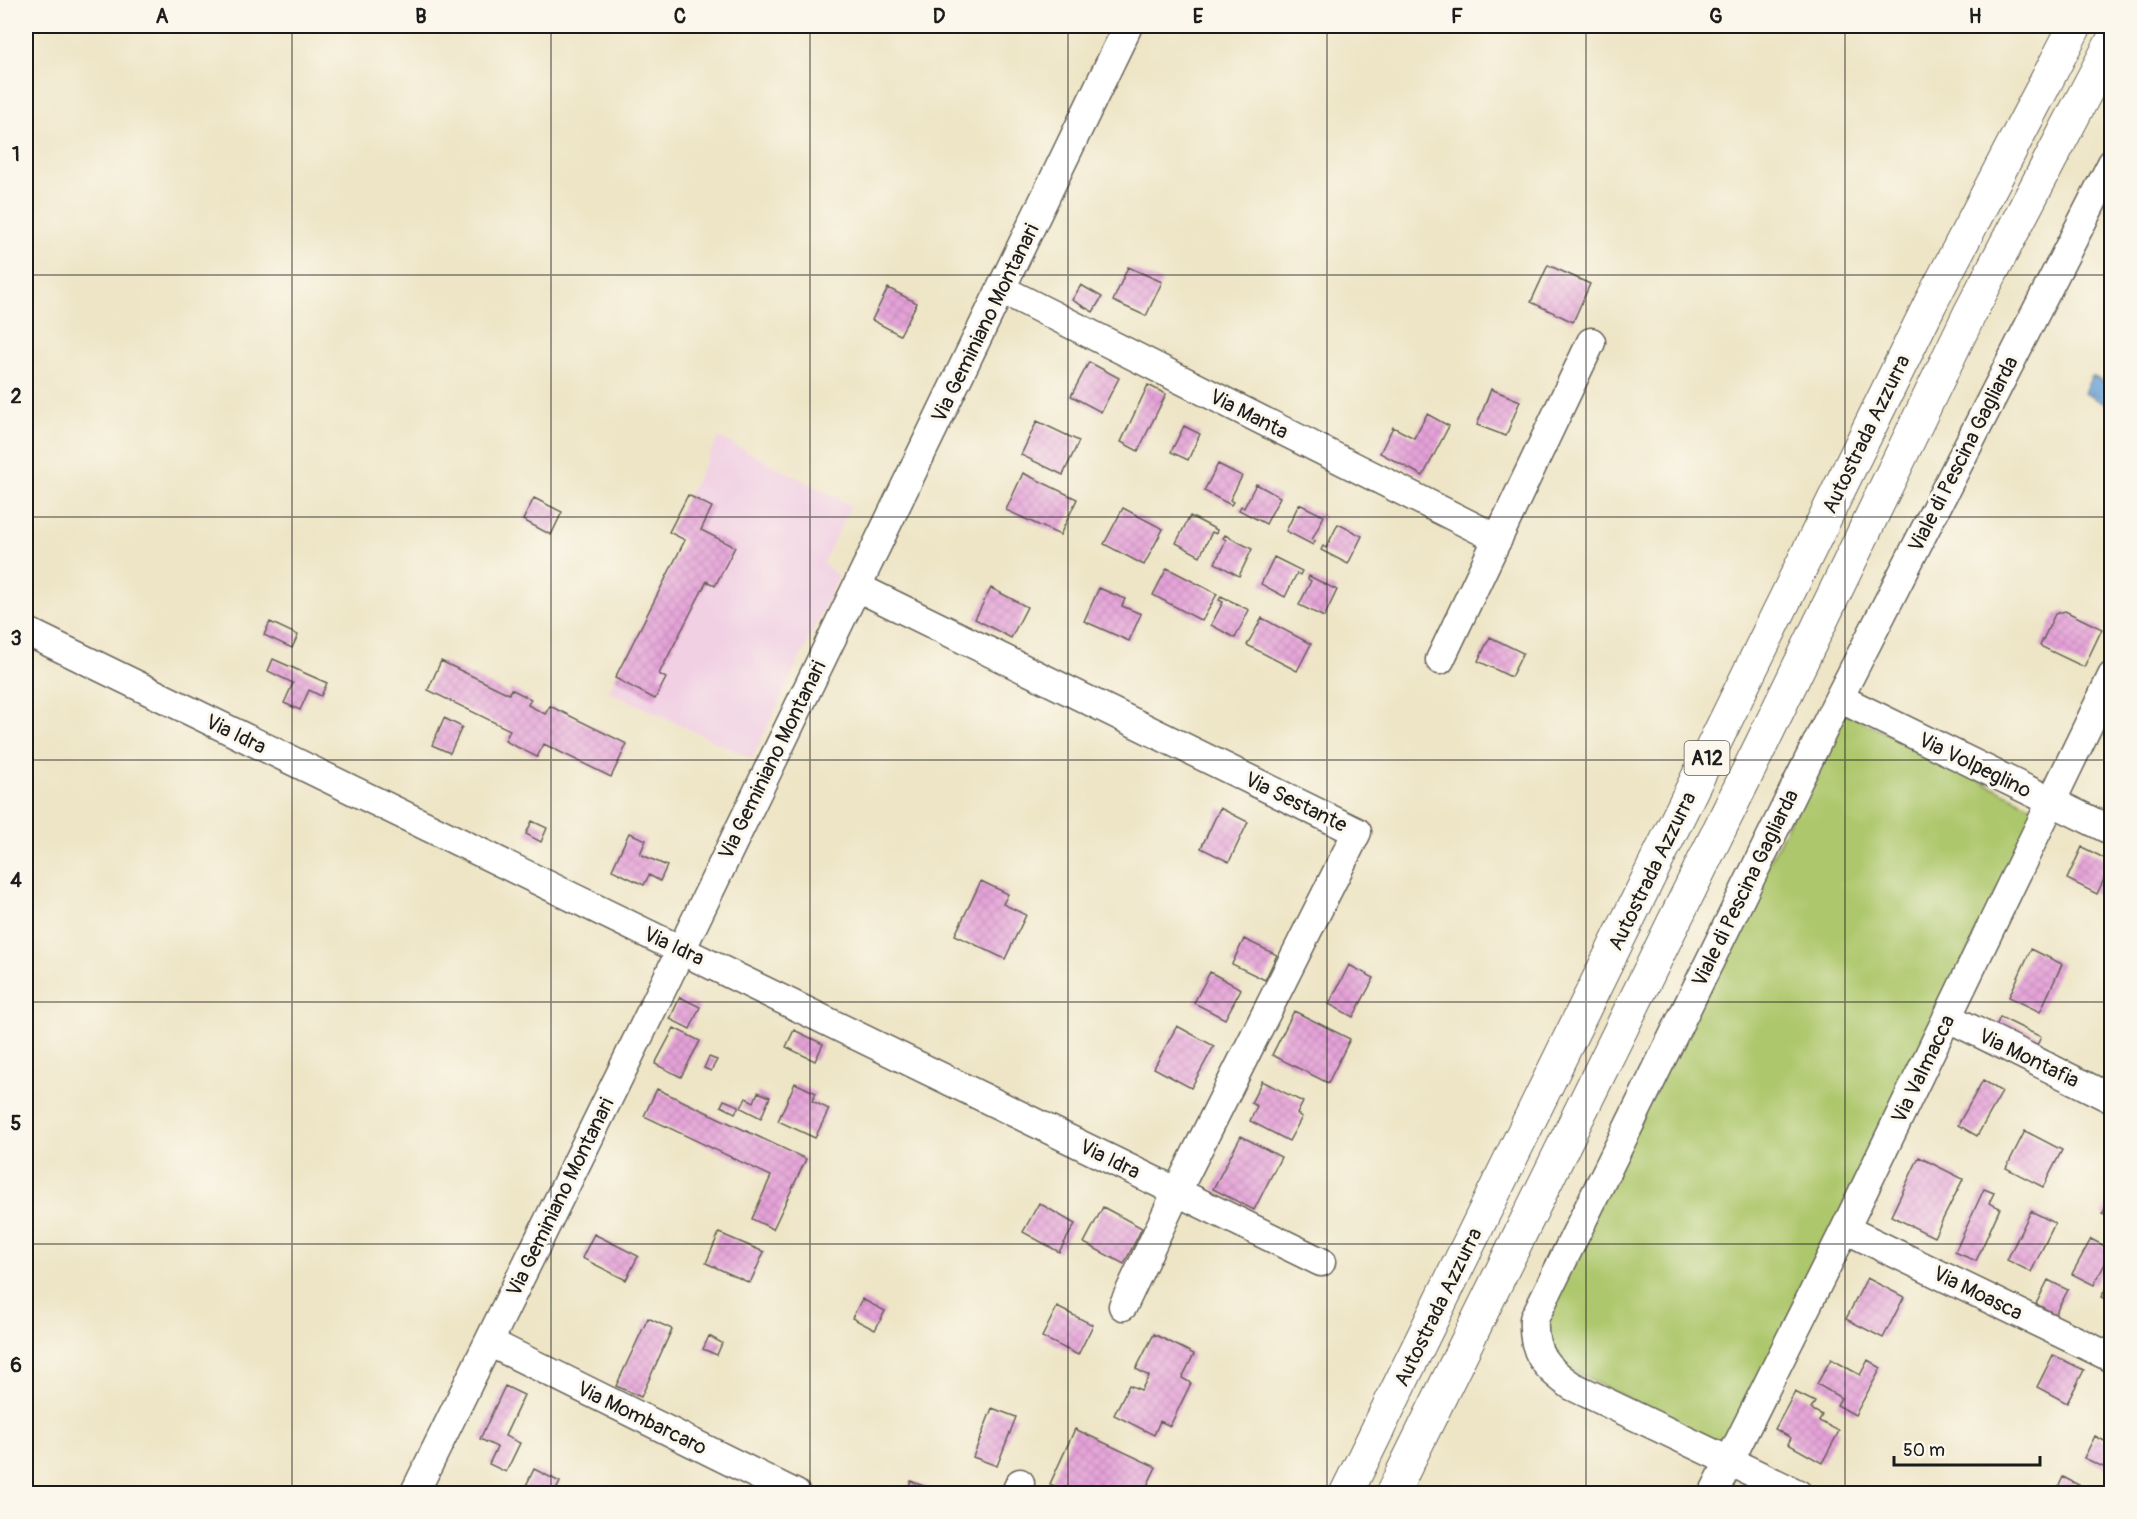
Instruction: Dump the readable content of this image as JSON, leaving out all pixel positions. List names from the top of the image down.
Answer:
{
  "streets": {
    "highway": ["Autostrada Azzurra", "A12"],
    "street": [
      "Via Geminiano Montanari",
      "Via Manta",
      "Viale di Pescina Gagliarda",
      "Via Idra",
      "Via Volpeglino",
      "Via Sestante",
      "Via Montafia",
      "Via Valmacca",
      "Via Moasca",
      "Via Mombarcaro"
    ]
  },
  "crossings": [
    ["Via Geminiano Montanari", "Via Manta"],
    ["Via Geminiano Montanari", "Via Idra"],
    ["Via Geminiano Montanari", "Via Sestante"],
    ["Via Geminiano Montanari", "Via Mombarcaro"],
    ["Viale di Pescina Gagliarda", "Via Volpeglino"],
    ["Viale di Pescina Gagliarda", "Via Valmacca"],
    ["Via Idra", "Via Sestante"],
    ["Via Volpeglino", "Via Valmacca"],
    ["Via Montafia", "Via Valmacca"],
    ["Via Valmacca", "Via Moasca"]
  ],
  "scale_bar": "50 m",
  "grid": {
    "columns": [
      "A",
      "B",
      "C",
      "D",
      "E",
      "F",
      "G",
      "H"
    ],
    "rows": [
      "1",
      "2",
      "3",
      "4",
      "5",
      "6"
    ]
  }
}
